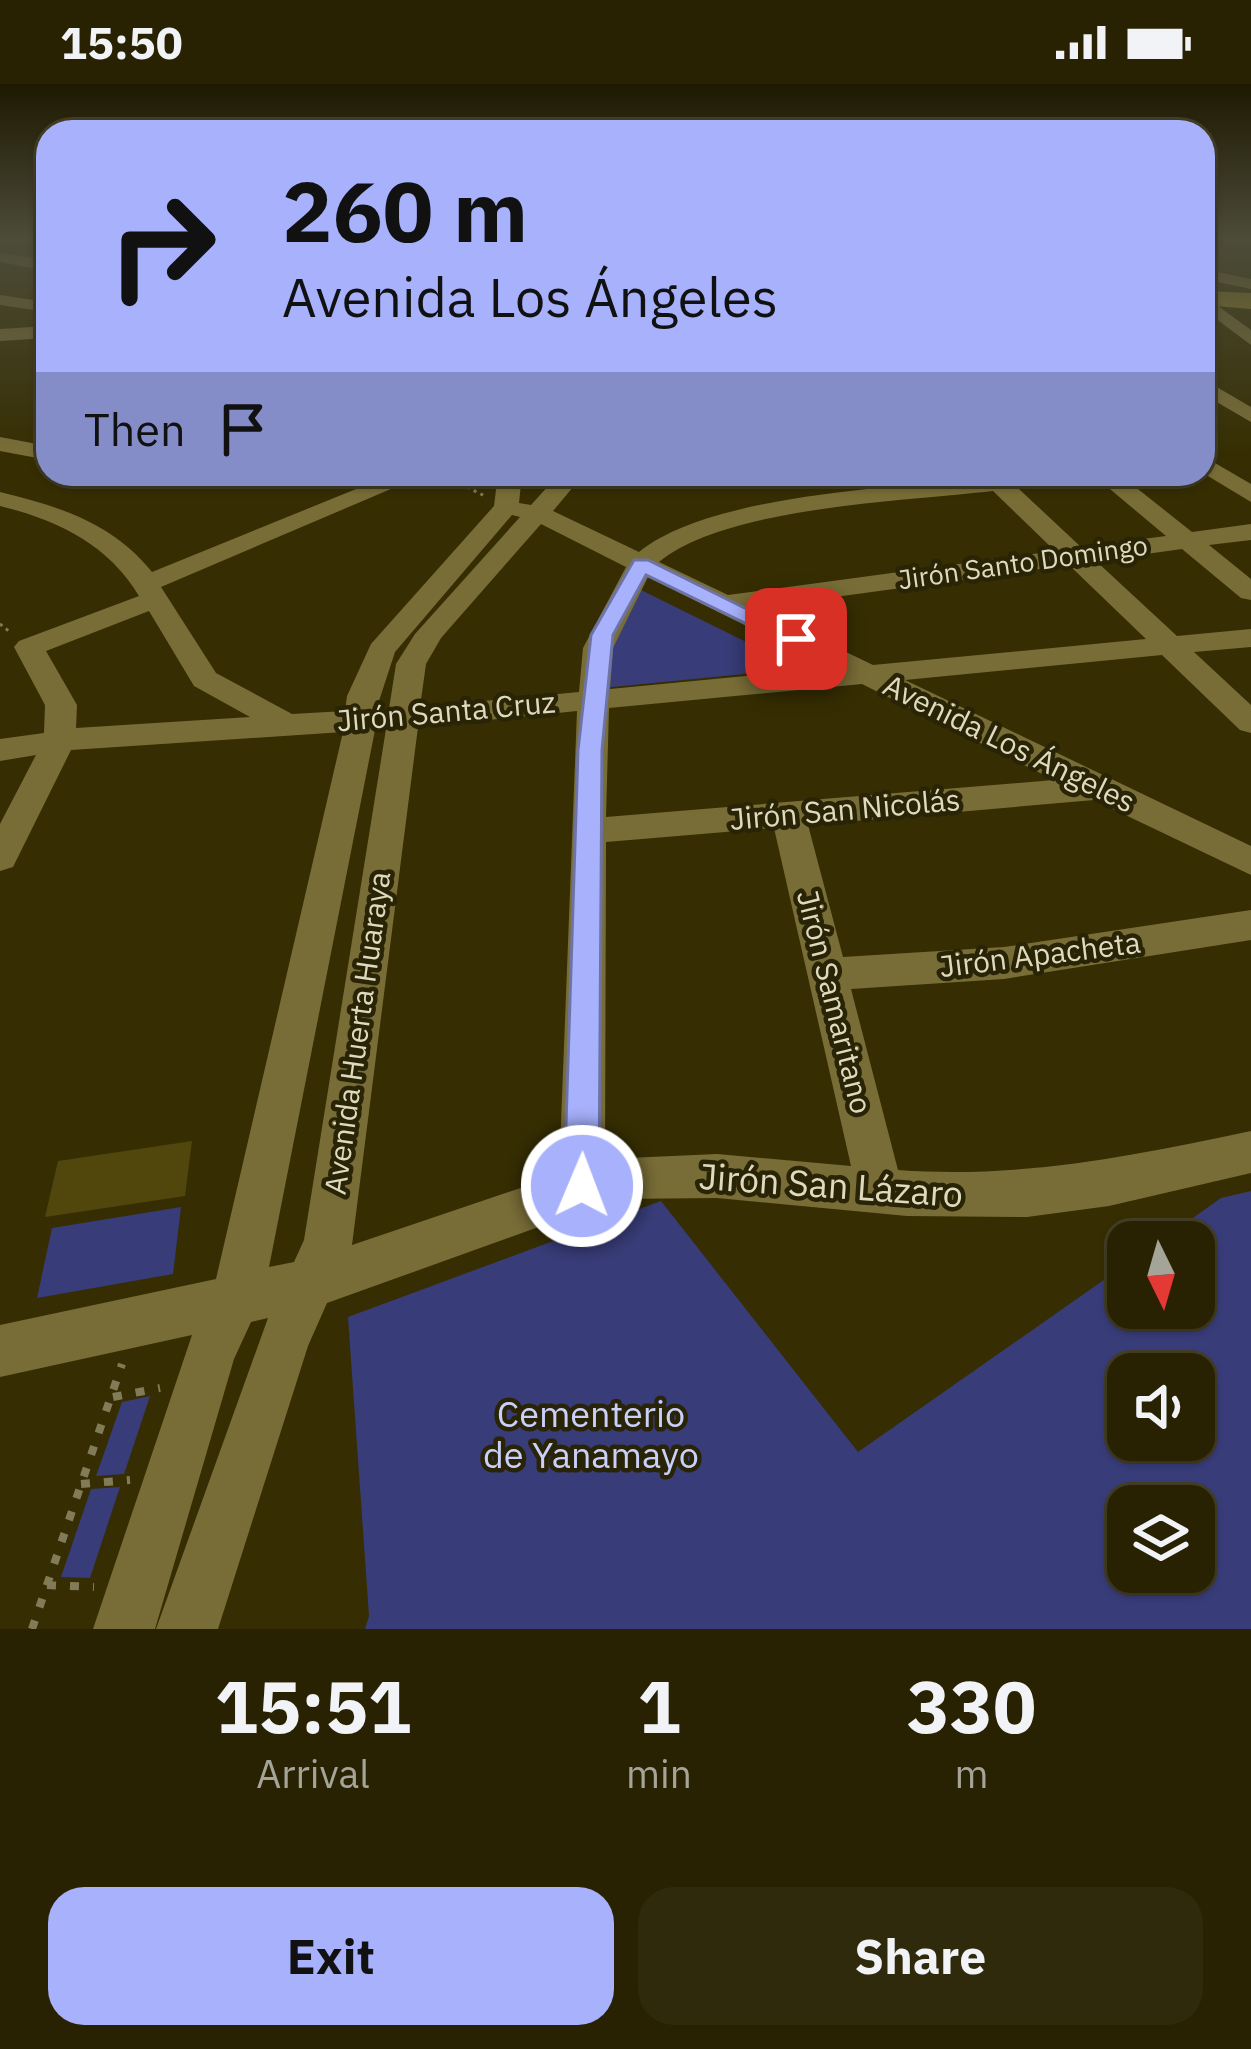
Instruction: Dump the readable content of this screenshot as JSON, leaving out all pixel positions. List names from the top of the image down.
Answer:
{
  "streets": {
    "street": [
      "Jirón Santo Domingo",
      "Jirón Santa Cruz",
      "Avenida Los Ángeles",
      "Jirón San Nicolás",
      "Jirón Apacheta",
      "Jirón Samaritano",
      "Avenida Huerta Huaraya",
      "Jirón San Lázaro"
    ]
  },
  "crossings": [
    ["Jirón Santo Domingo", "Avenida Los Ángeles"],
    ["Jirón Santa Cruz", "Avenida Los Ángeles"],
    ["Jirón Santa Cruz", "Avenida Huerta Huaraya"],
    ["Avenida Los Ángeles", "Jirón San Nicolás"],
    ["Avenida Los Ángeles", "Avenida Huerta Huaraya"],
    ["Jirón San Nicolás", "Jirón Samaritano"],
    ["Jirón Apacheta", "Jirón Samaritano"],
    ["Jirón Samaritano", "Jirón San Lázaro"],
    ["Avenida Huerta Huaraya", "Jirón San Lázaro"]
  ],
  "parks": ["Cementerio de Yanamayo"],
  "north": "bottom",
  "page": {
    "status": "15:50",
    "turn": ["260 m", "Avenida Los Ángeles"],
    "then": "Then",
    "eta": [
      "15:51",
      "Arrival",
      "1",
      "min",
      "330",
      "m"
    ],
    "buttons": ["Exit", "Share"]
  }
}
